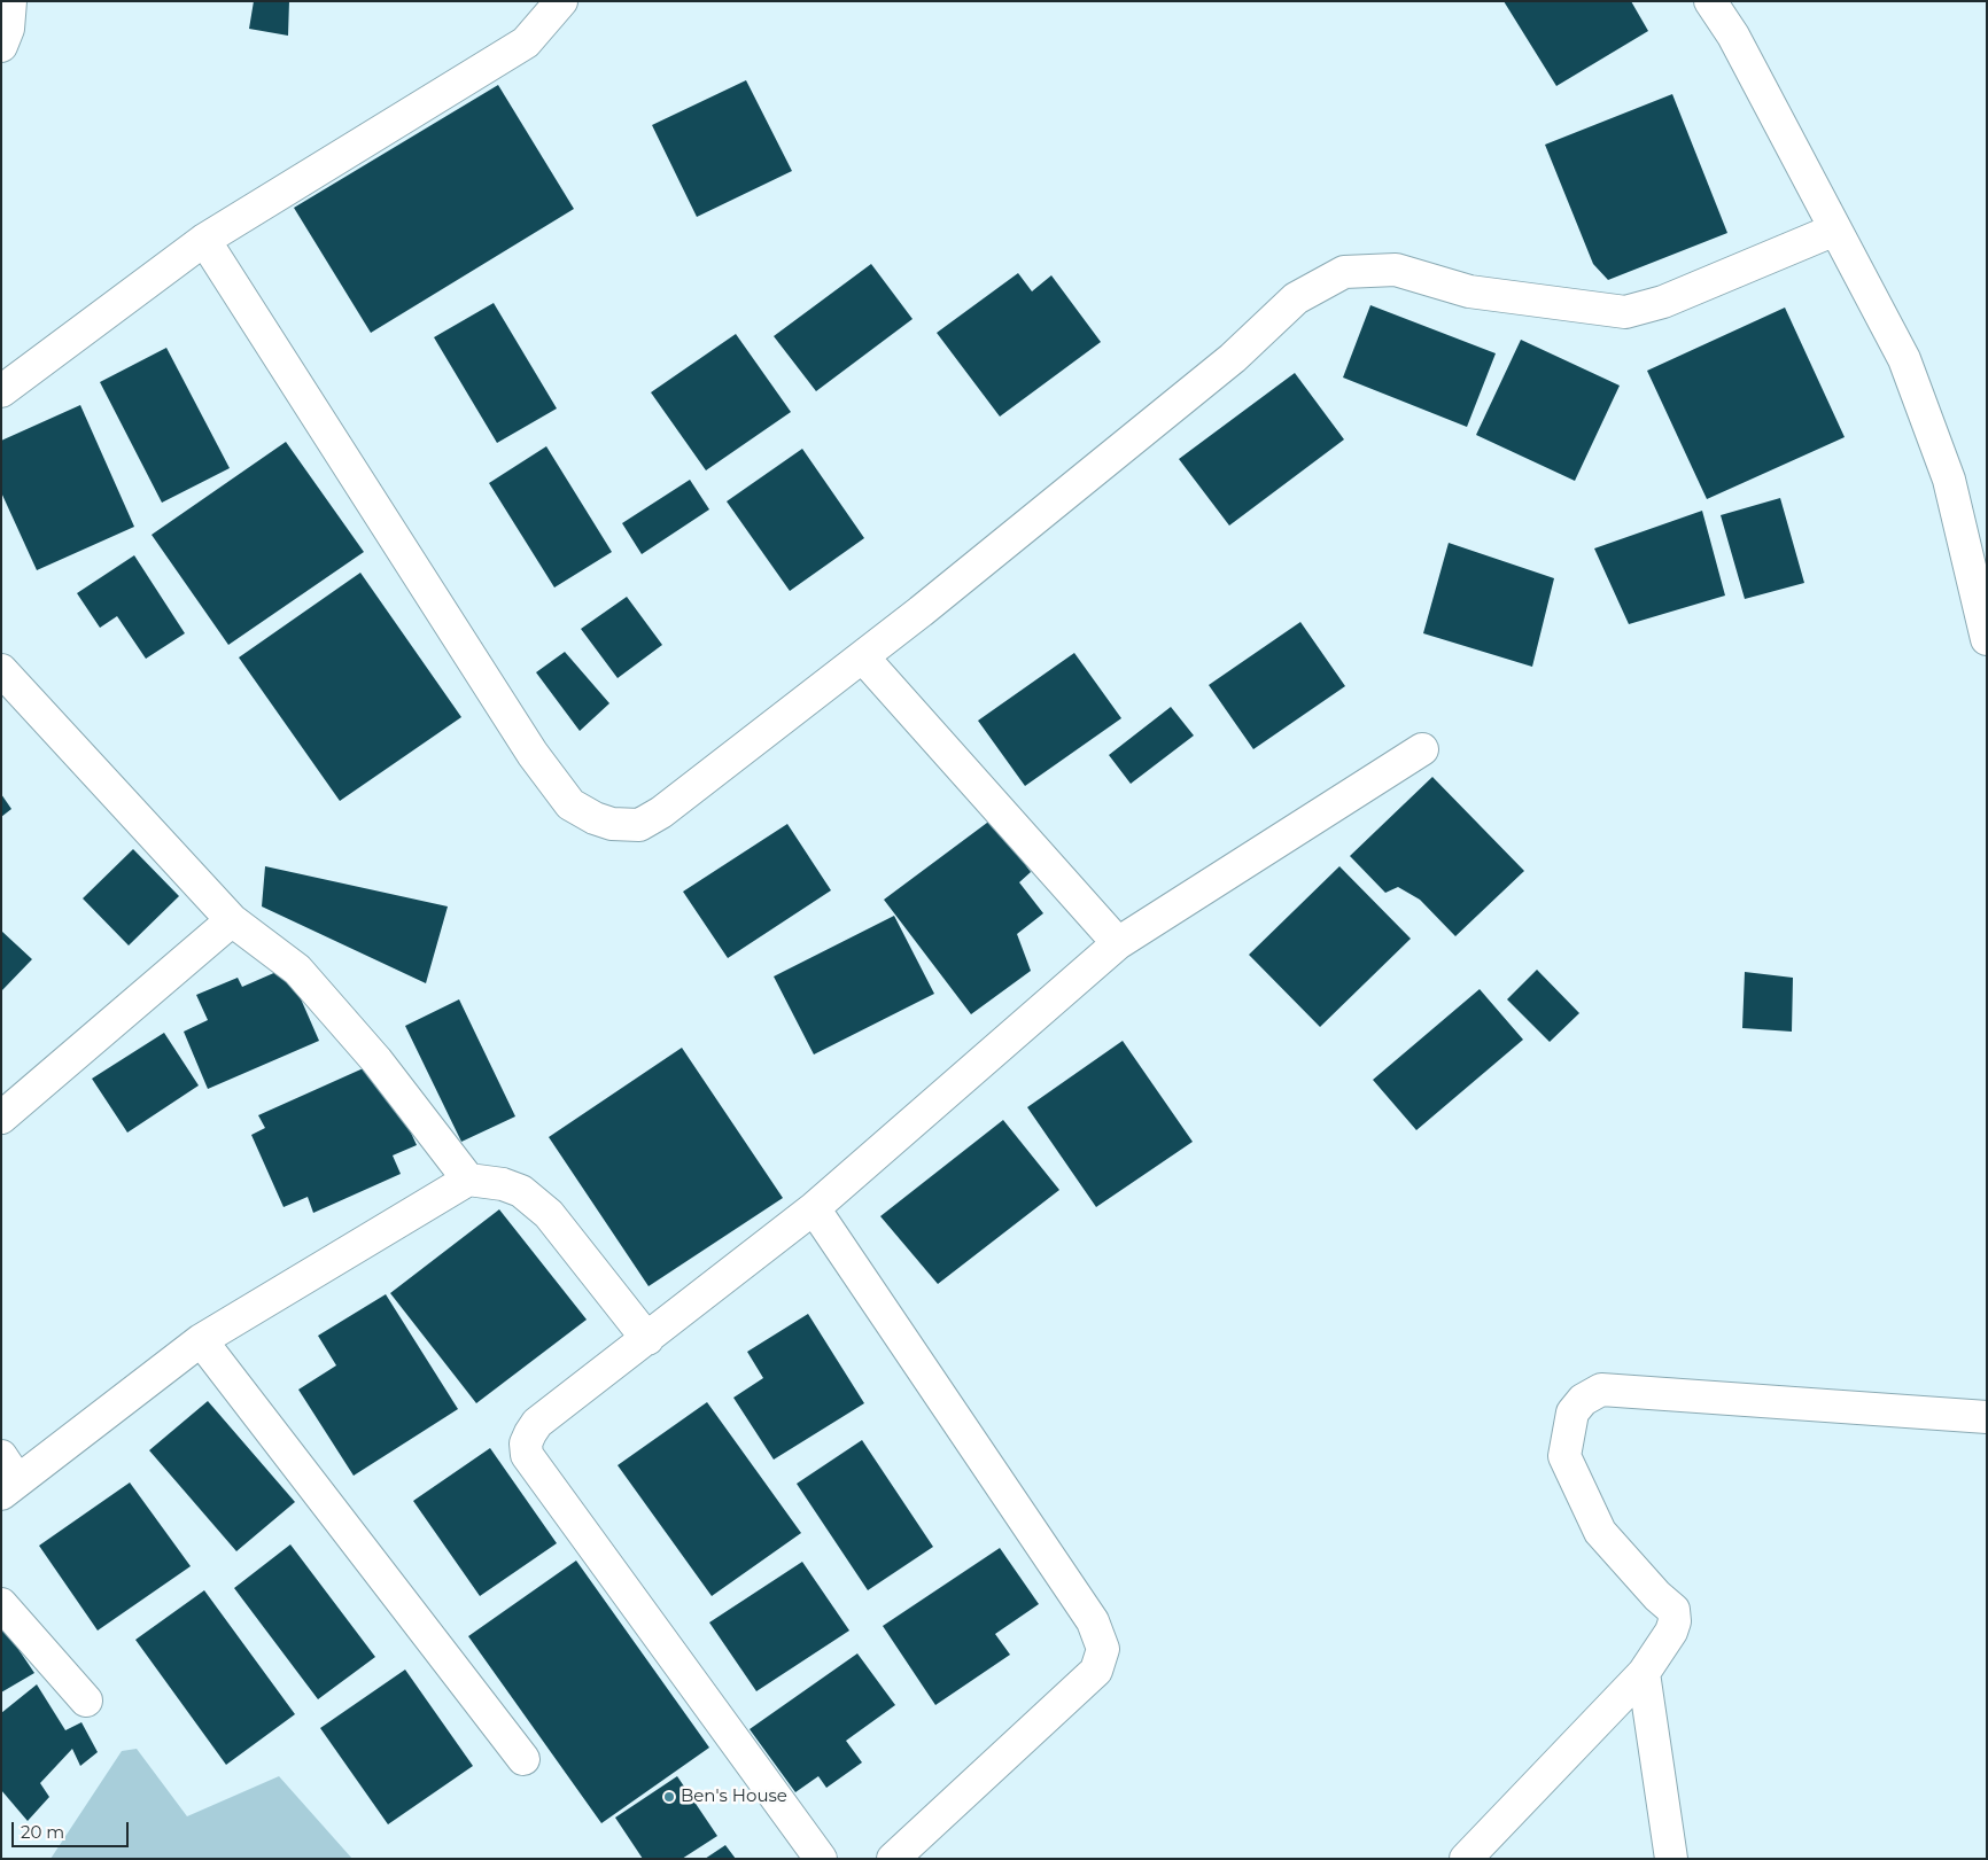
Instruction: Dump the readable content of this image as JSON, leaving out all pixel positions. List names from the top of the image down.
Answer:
{
  "places": ["Ben's House"],
  "scale_bar": "20 m"
}
